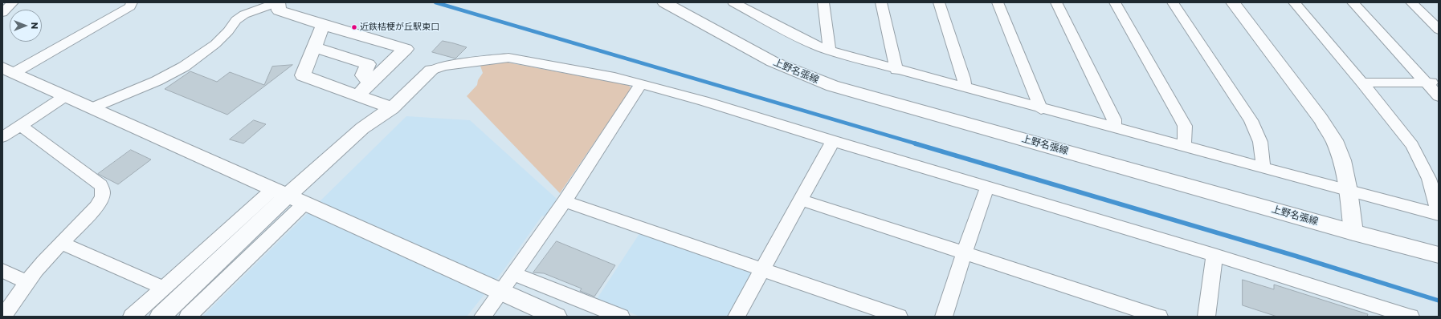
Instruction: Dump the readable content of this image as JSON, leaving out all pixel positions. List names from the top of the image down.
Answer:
{
  "streets": {
    "street": ["上野名張線"]
  },
  "places": ["近鉄桔梗が丘駅東口"],
  "north": "right"
}
